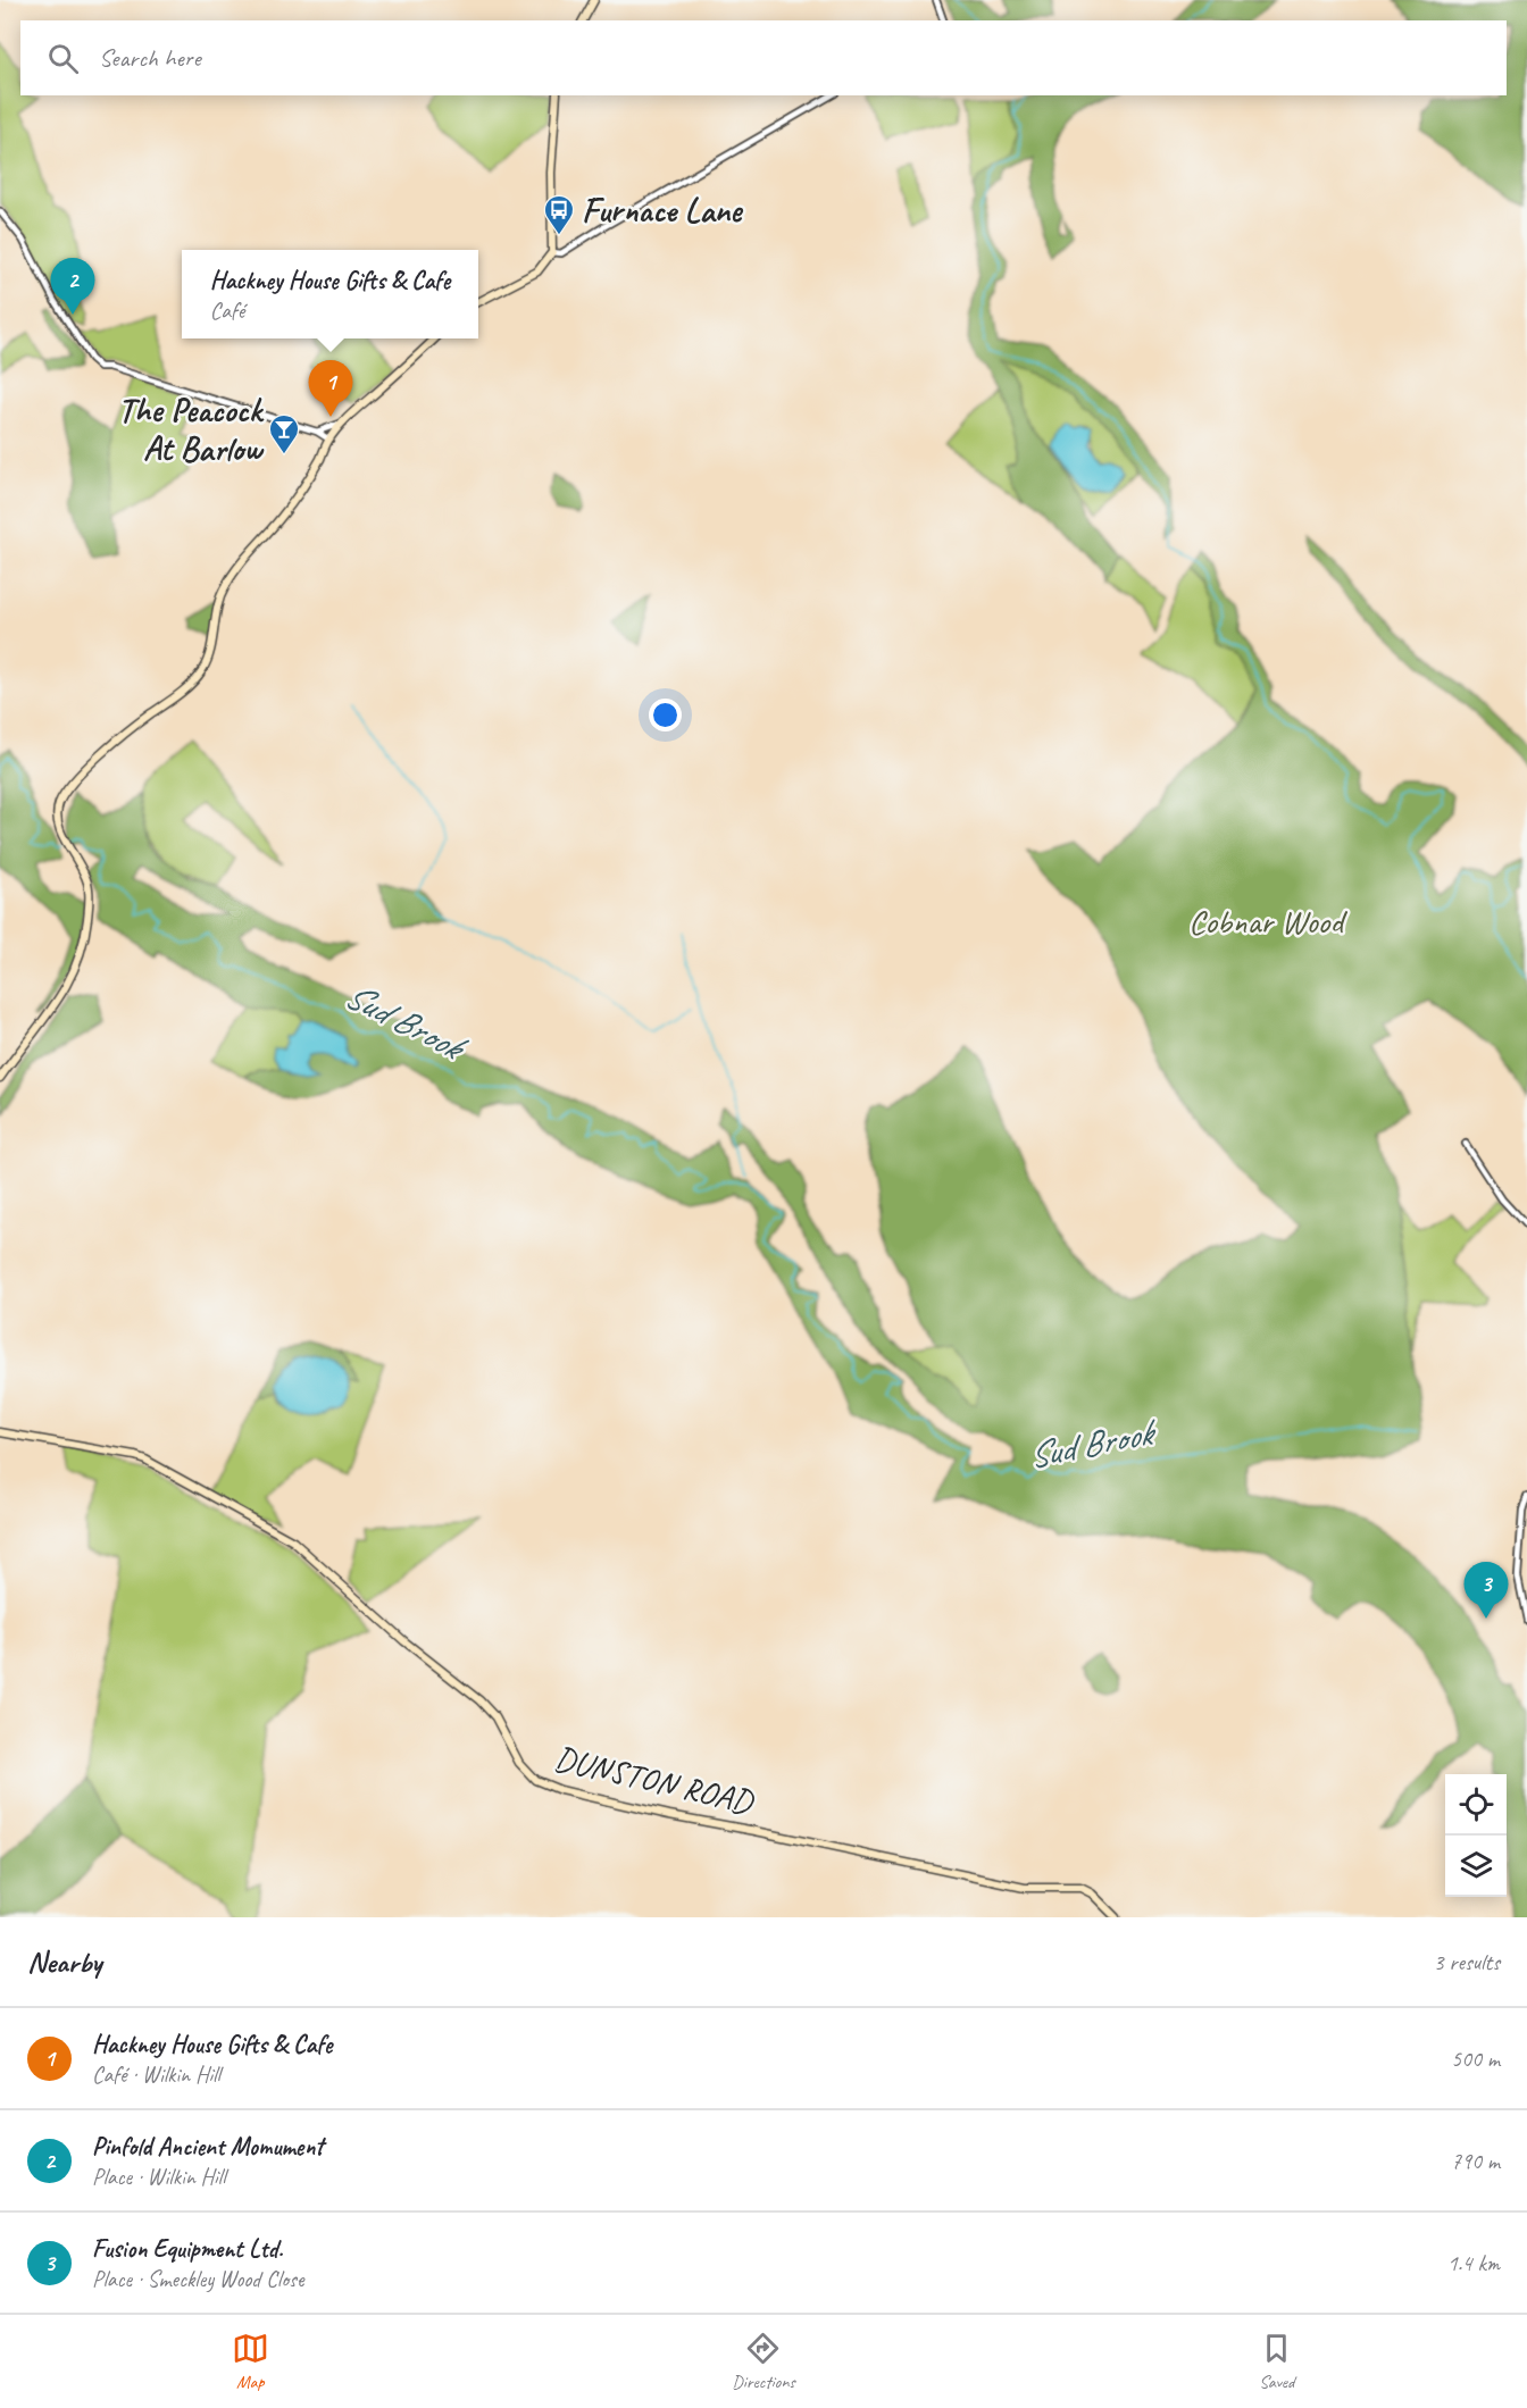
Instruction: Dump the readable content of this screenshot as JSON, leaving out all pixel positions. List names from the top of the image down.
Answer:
{
  "streets": {
    "main road": ["DUNSTON ROAD"]
  },
  "water": ["Sud Brook"],
  "parks": ["Cobnar Wood"],
  "places": {
    "bus stop": ["Furnace Lane"],
    "bar": ["The Peacock At Barlow"]
  },
  "page": {
    "search": "Search here",
    "popup": ["Hackney House Gifts & Cafe", "Café"],
    "pins": ["2", "1", "3"],
    "heading": ["Nearby", "3 results"],
    "list": [
      {
        "mark": "1",
        "name": "Hackney House Gifts & Cafe",
        "note": "Café · Wilkin Hill",
        "value": "500 m"
      },
      {
        "mark": "2",
        "name": "Pinfold Ancient Momument",
        "note": "Place · Wilkin Hill",
        "value": "790 m"
      },
      {
        "mark": "3",
        "name": "Fusion Equipment Ltd.",
        "note": "Place · Smeckley Wood Close",
        "value": "1.4 km"
      }
    ],
    "nav": ["Map", "Directions", "Saved"]
  }
}
